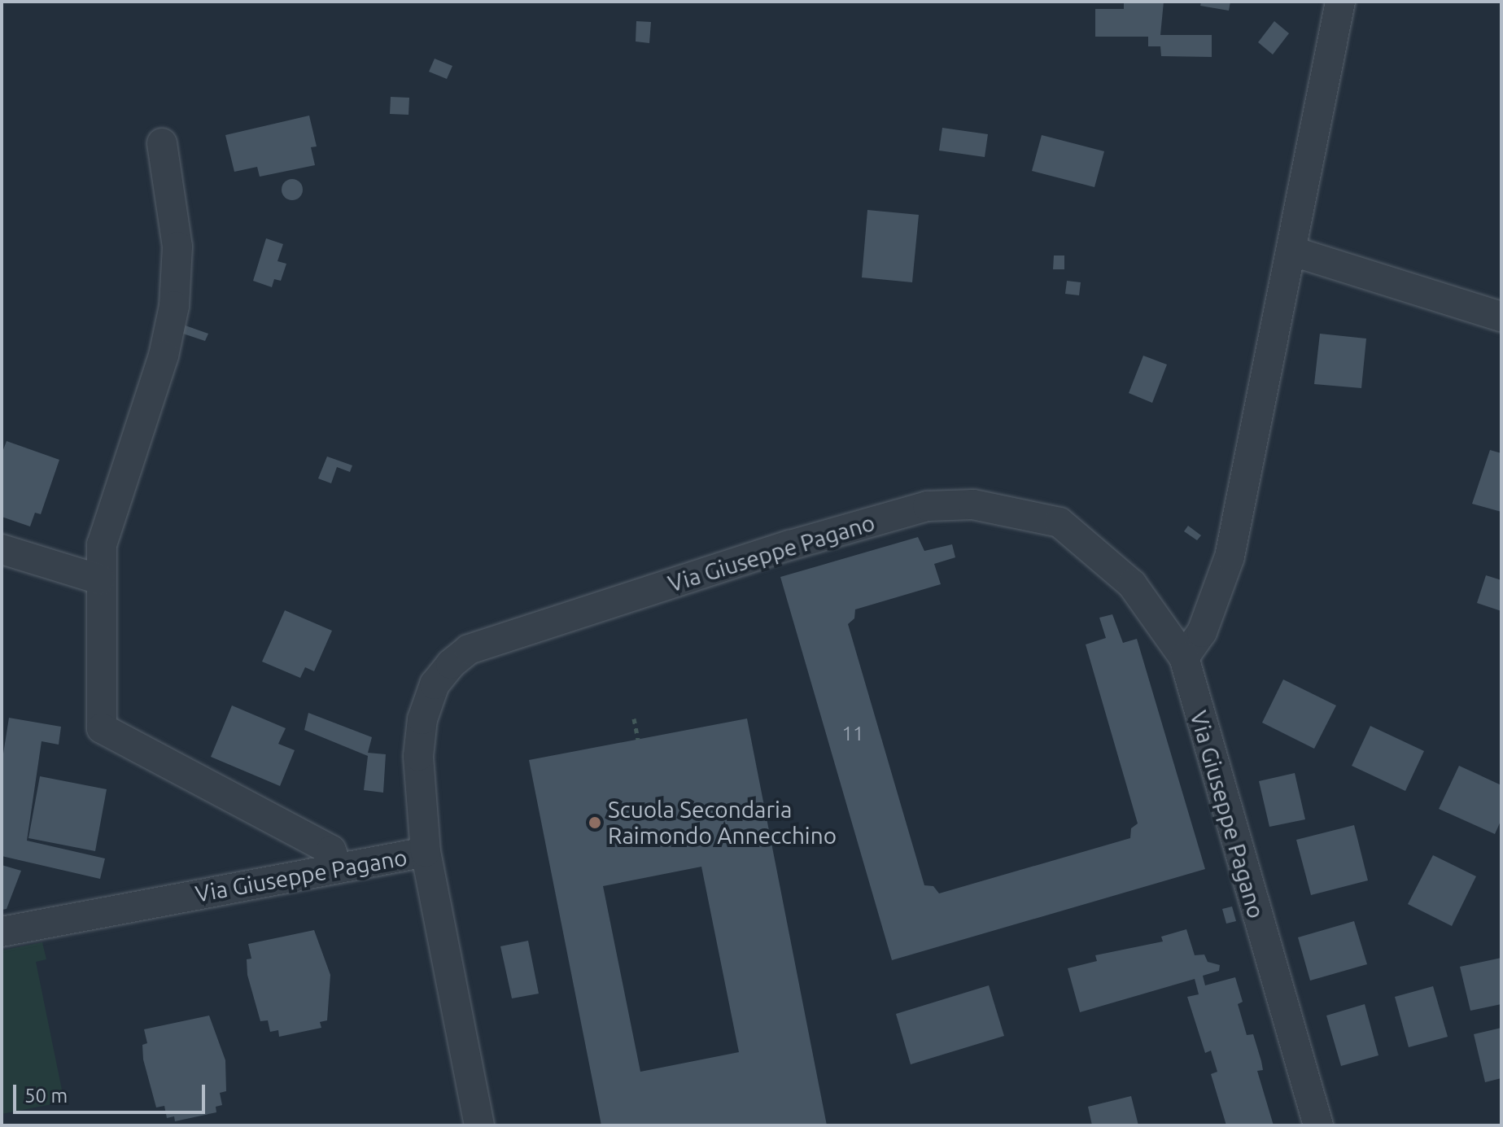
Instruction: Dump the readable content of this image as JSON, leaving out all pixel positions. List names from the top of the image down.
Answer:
{
  "streets": {
    "street": ["Via Giuseppe Pagano"]
  },
  "places": ["Scuola Secondaria Raimondo Annecchino"],
  "house_numbers": ["11"],
  "scale_bar": "50 m"
}
